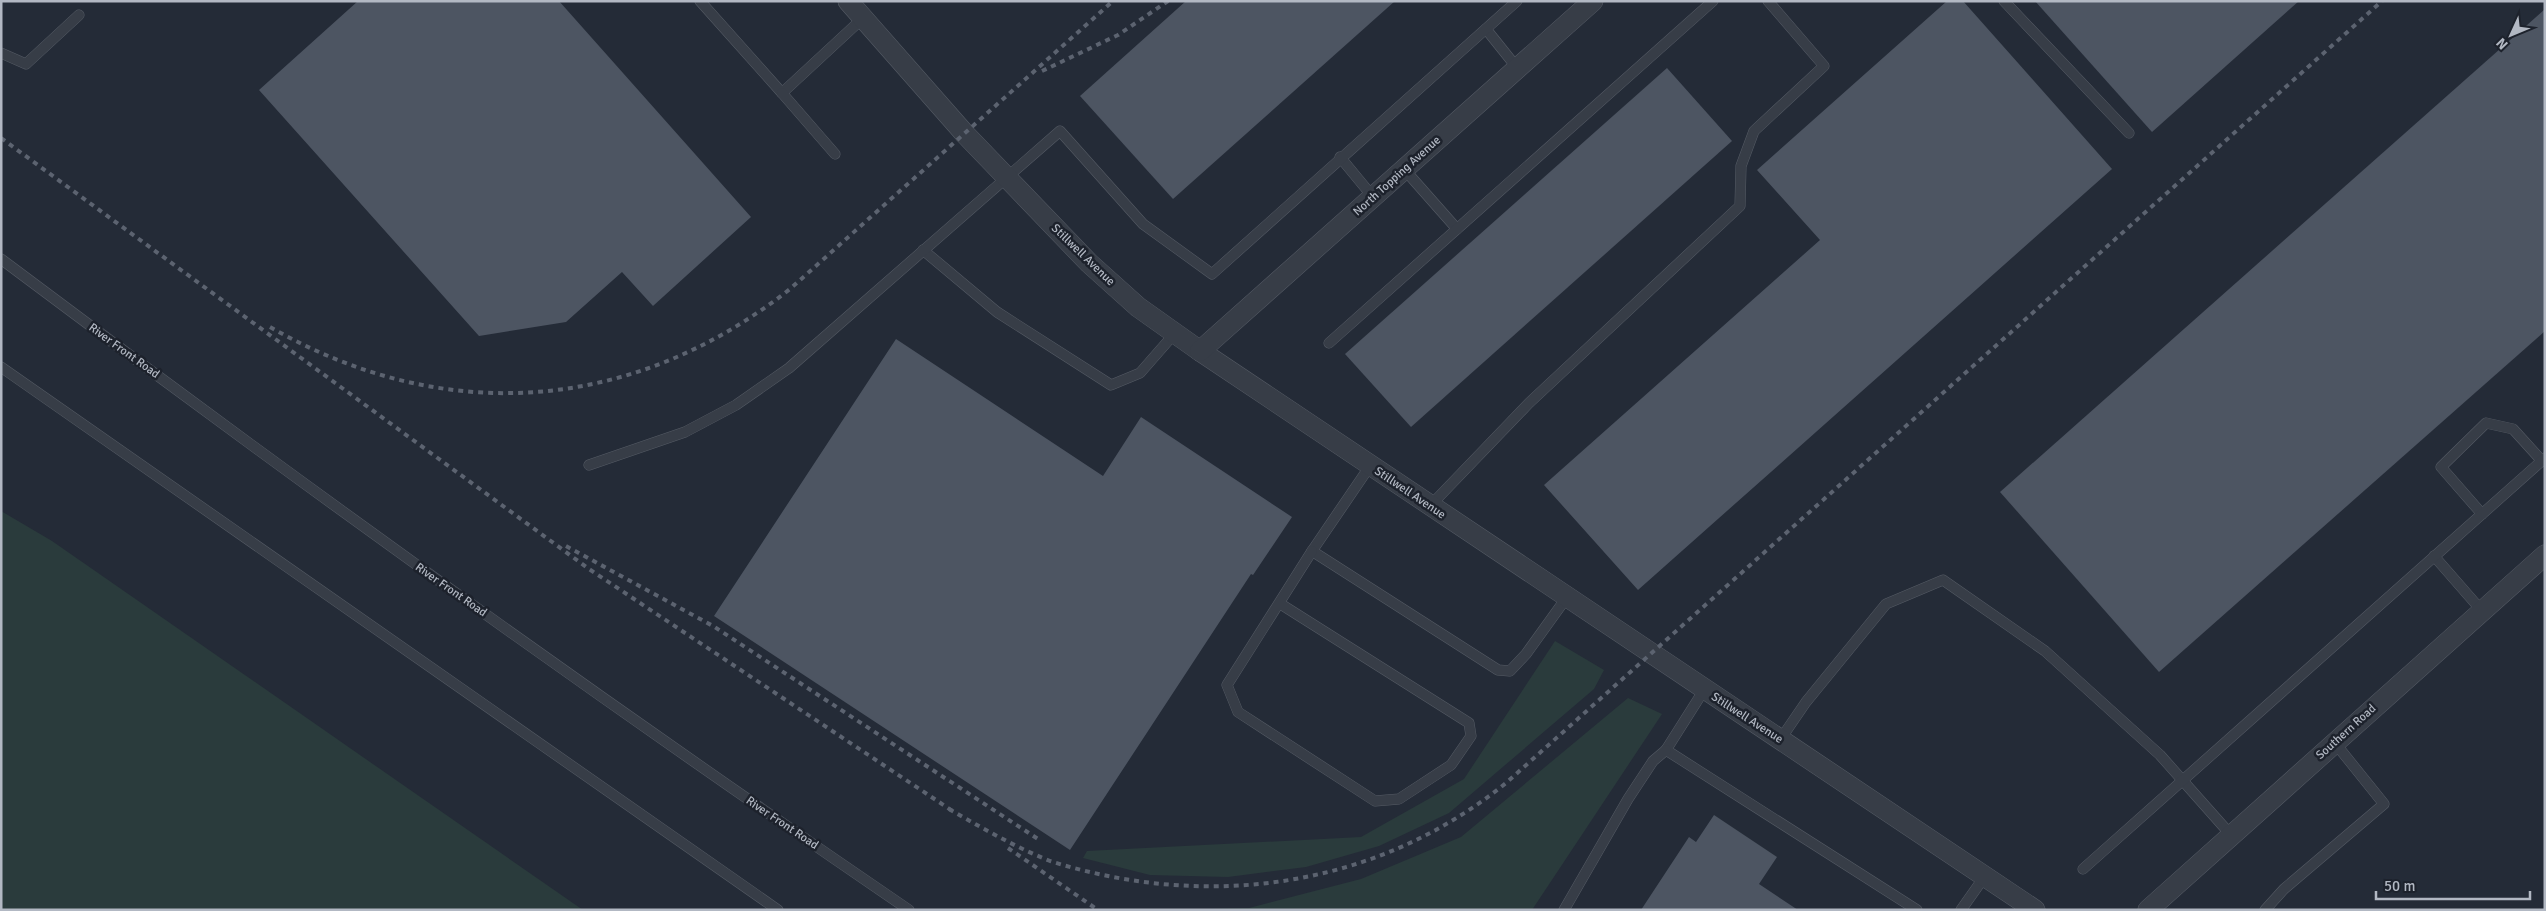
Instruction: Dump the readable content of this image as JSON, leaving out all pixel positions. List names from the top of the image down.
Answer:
{
  "streets": {
    "street": ["North Topping Avenue", "Stillwell Avenue", "Southern Road"],
    "lane": ["River Front Road"]
  },
  "crossings": [
    ["North Topping Avenue", "Stillwell Avenue"]
  ],
  "scale_bar": "50 m",
  "north": "bottom left"
}
